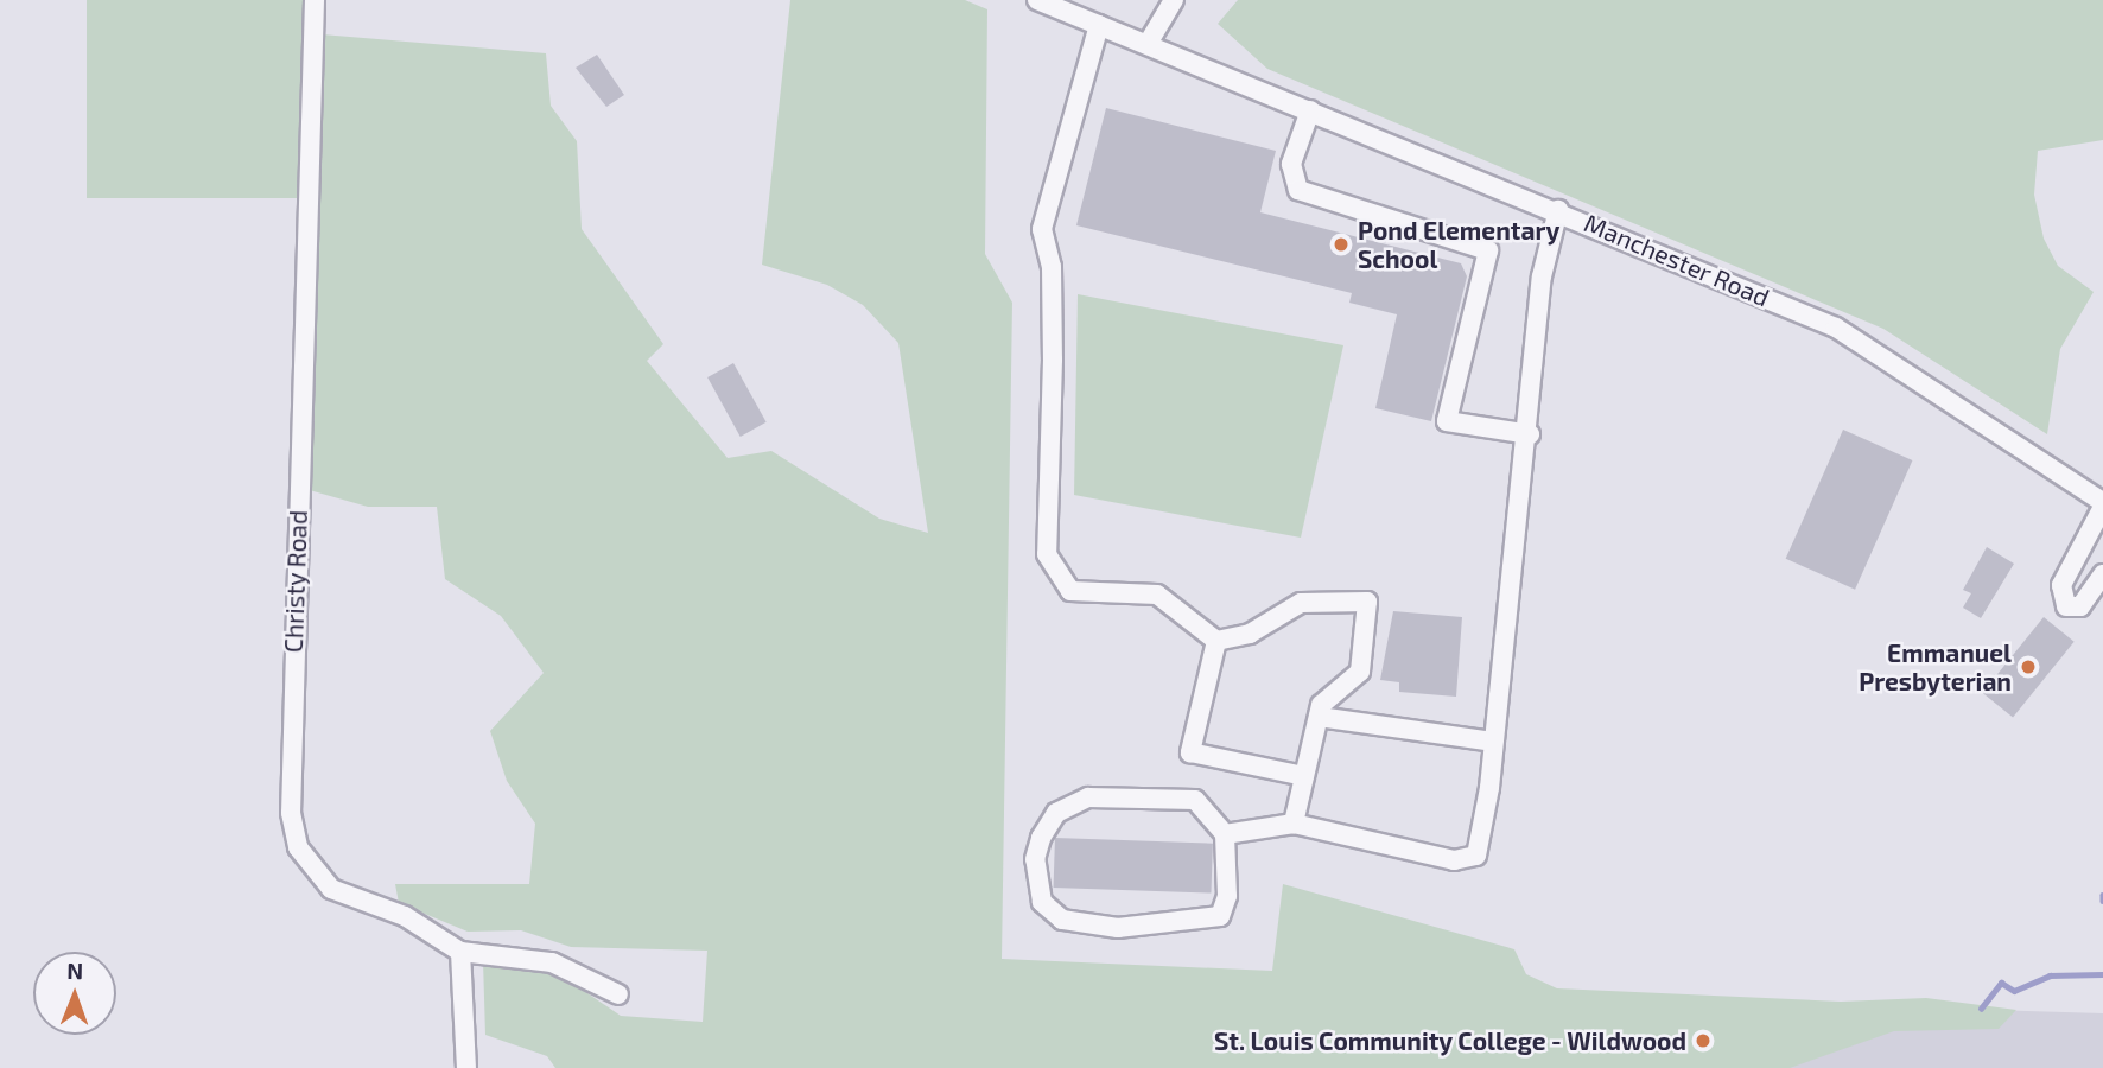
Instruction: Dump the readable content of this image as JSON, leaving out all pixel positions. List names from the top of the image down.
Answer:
{
  "streets": {
    "street": ["Manchester Road", "Christy Road"]
  },
  "places": ["Pond Elementary School", "Emmanuel Presbyterian", "St. Louis Community College - Wildwood"],
  "north": "top"
}
